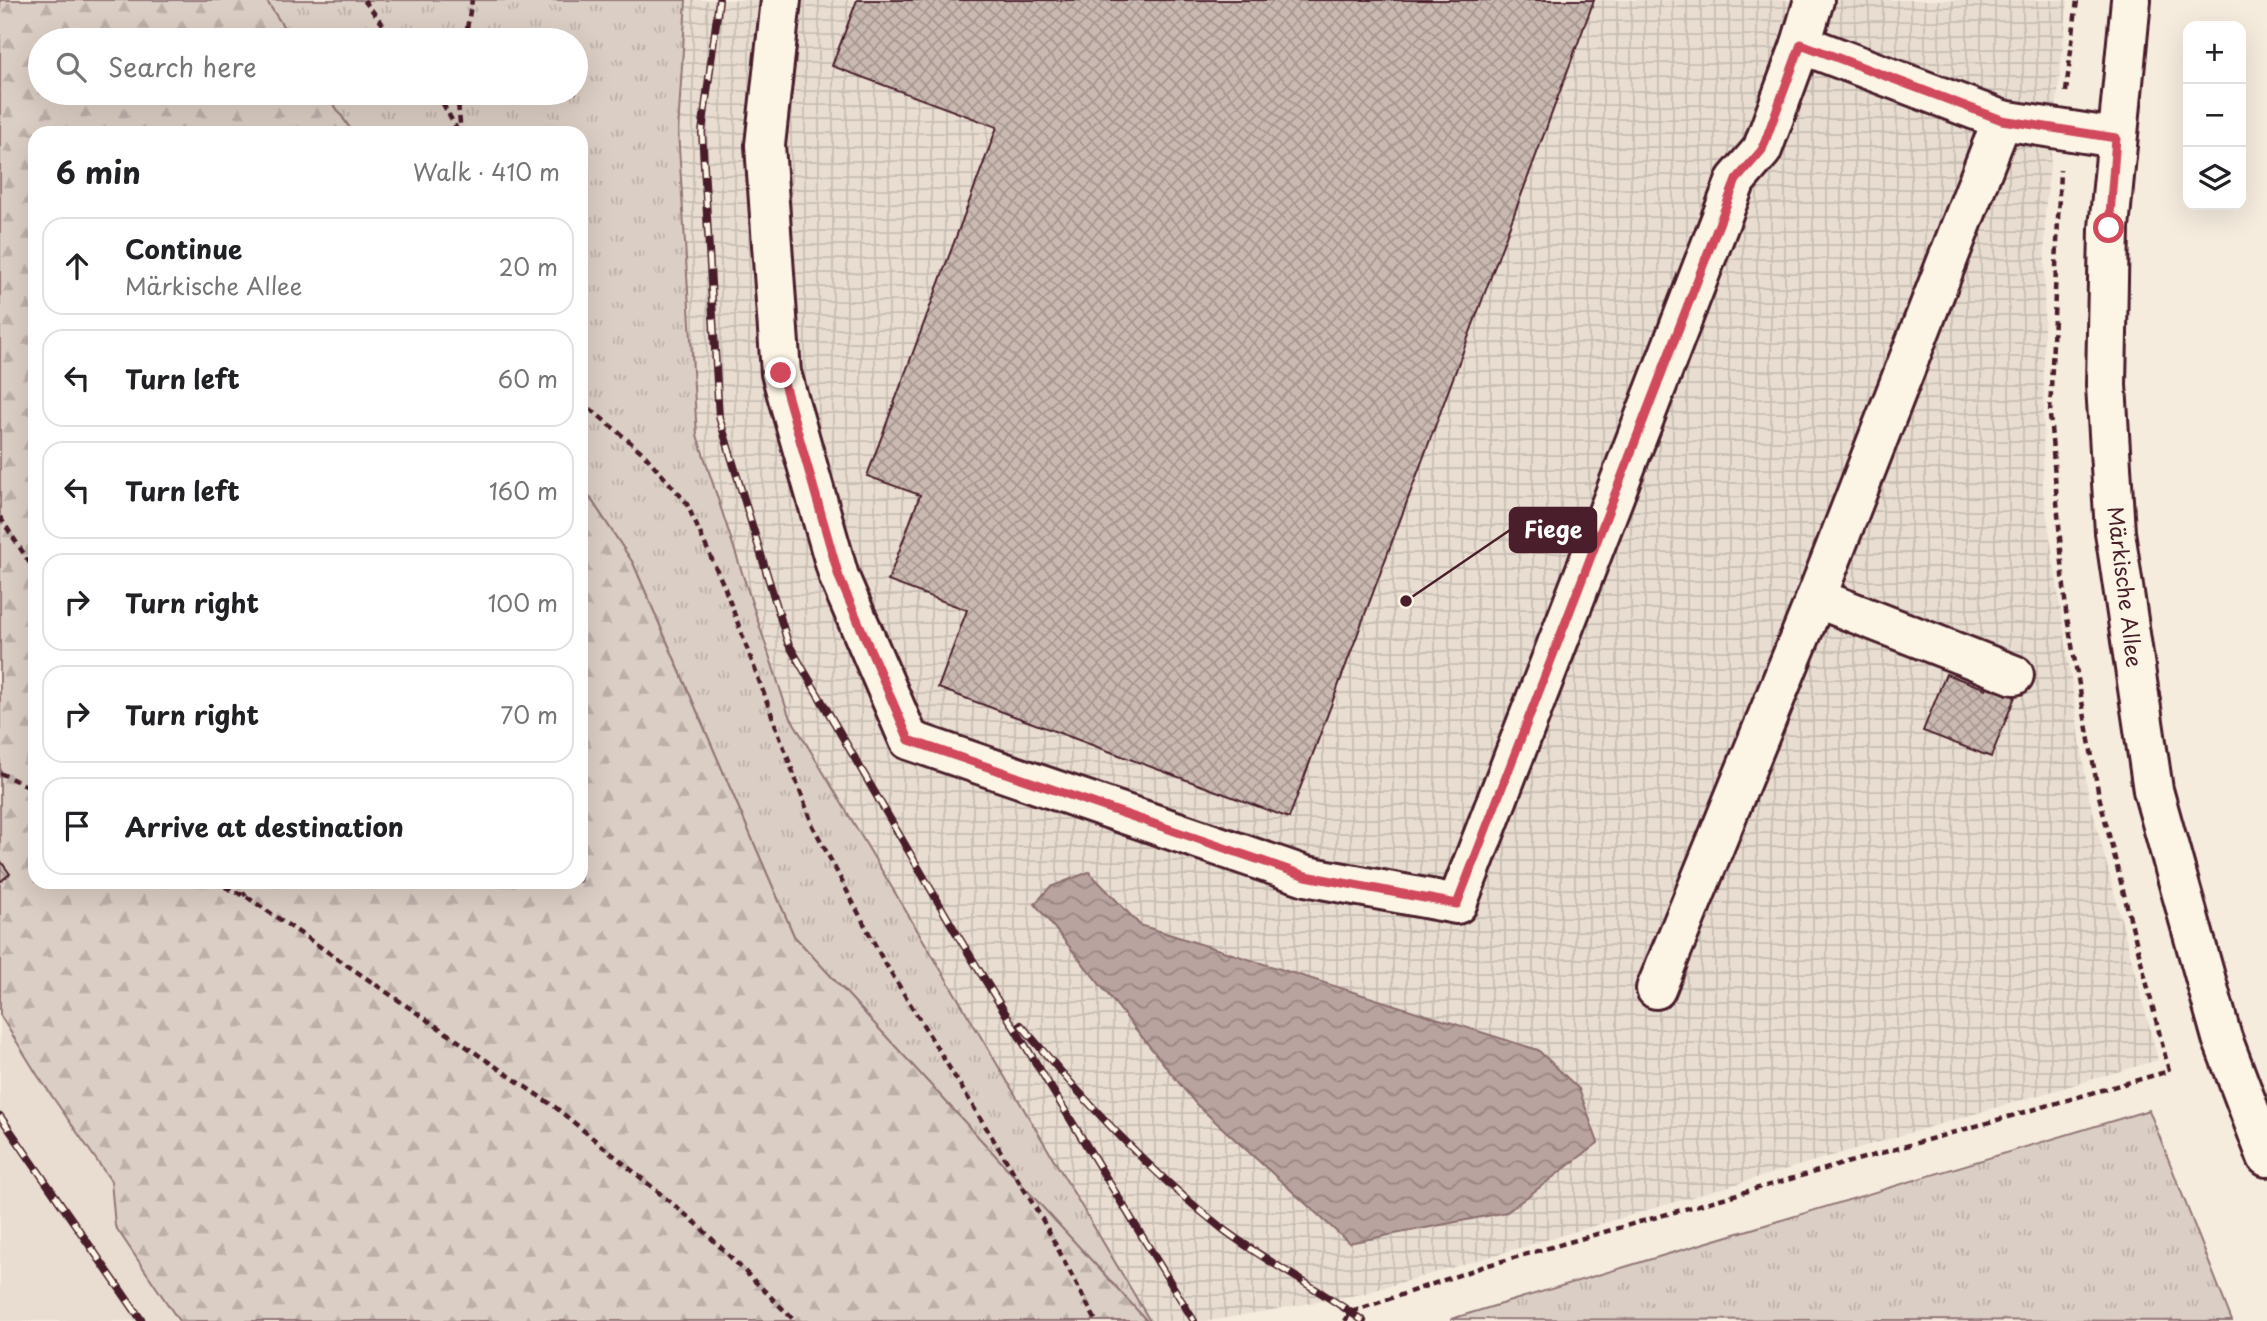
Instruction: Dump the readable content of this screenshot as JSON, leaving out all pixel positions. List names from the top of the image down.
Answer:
{
  "streets": {
    "street": ["Märkische Allee"]
  },
  "places": ["Fiege"],
  "page": {
    "map_buttons": ["+", "−"],
    "search": "Search here",
    "heading": ["6 min", "Walk · 410 m"],
    "list": [
      ["Continue", "Märkische Allee", "20 m"],
      ["Turn left", "60 m"],
      ["Turn left", "160 m"],
      ["Turn right", "100 m"],
      ["Turn right", "70 m"],
      "Arrive at destination"
    ]
  }
}
